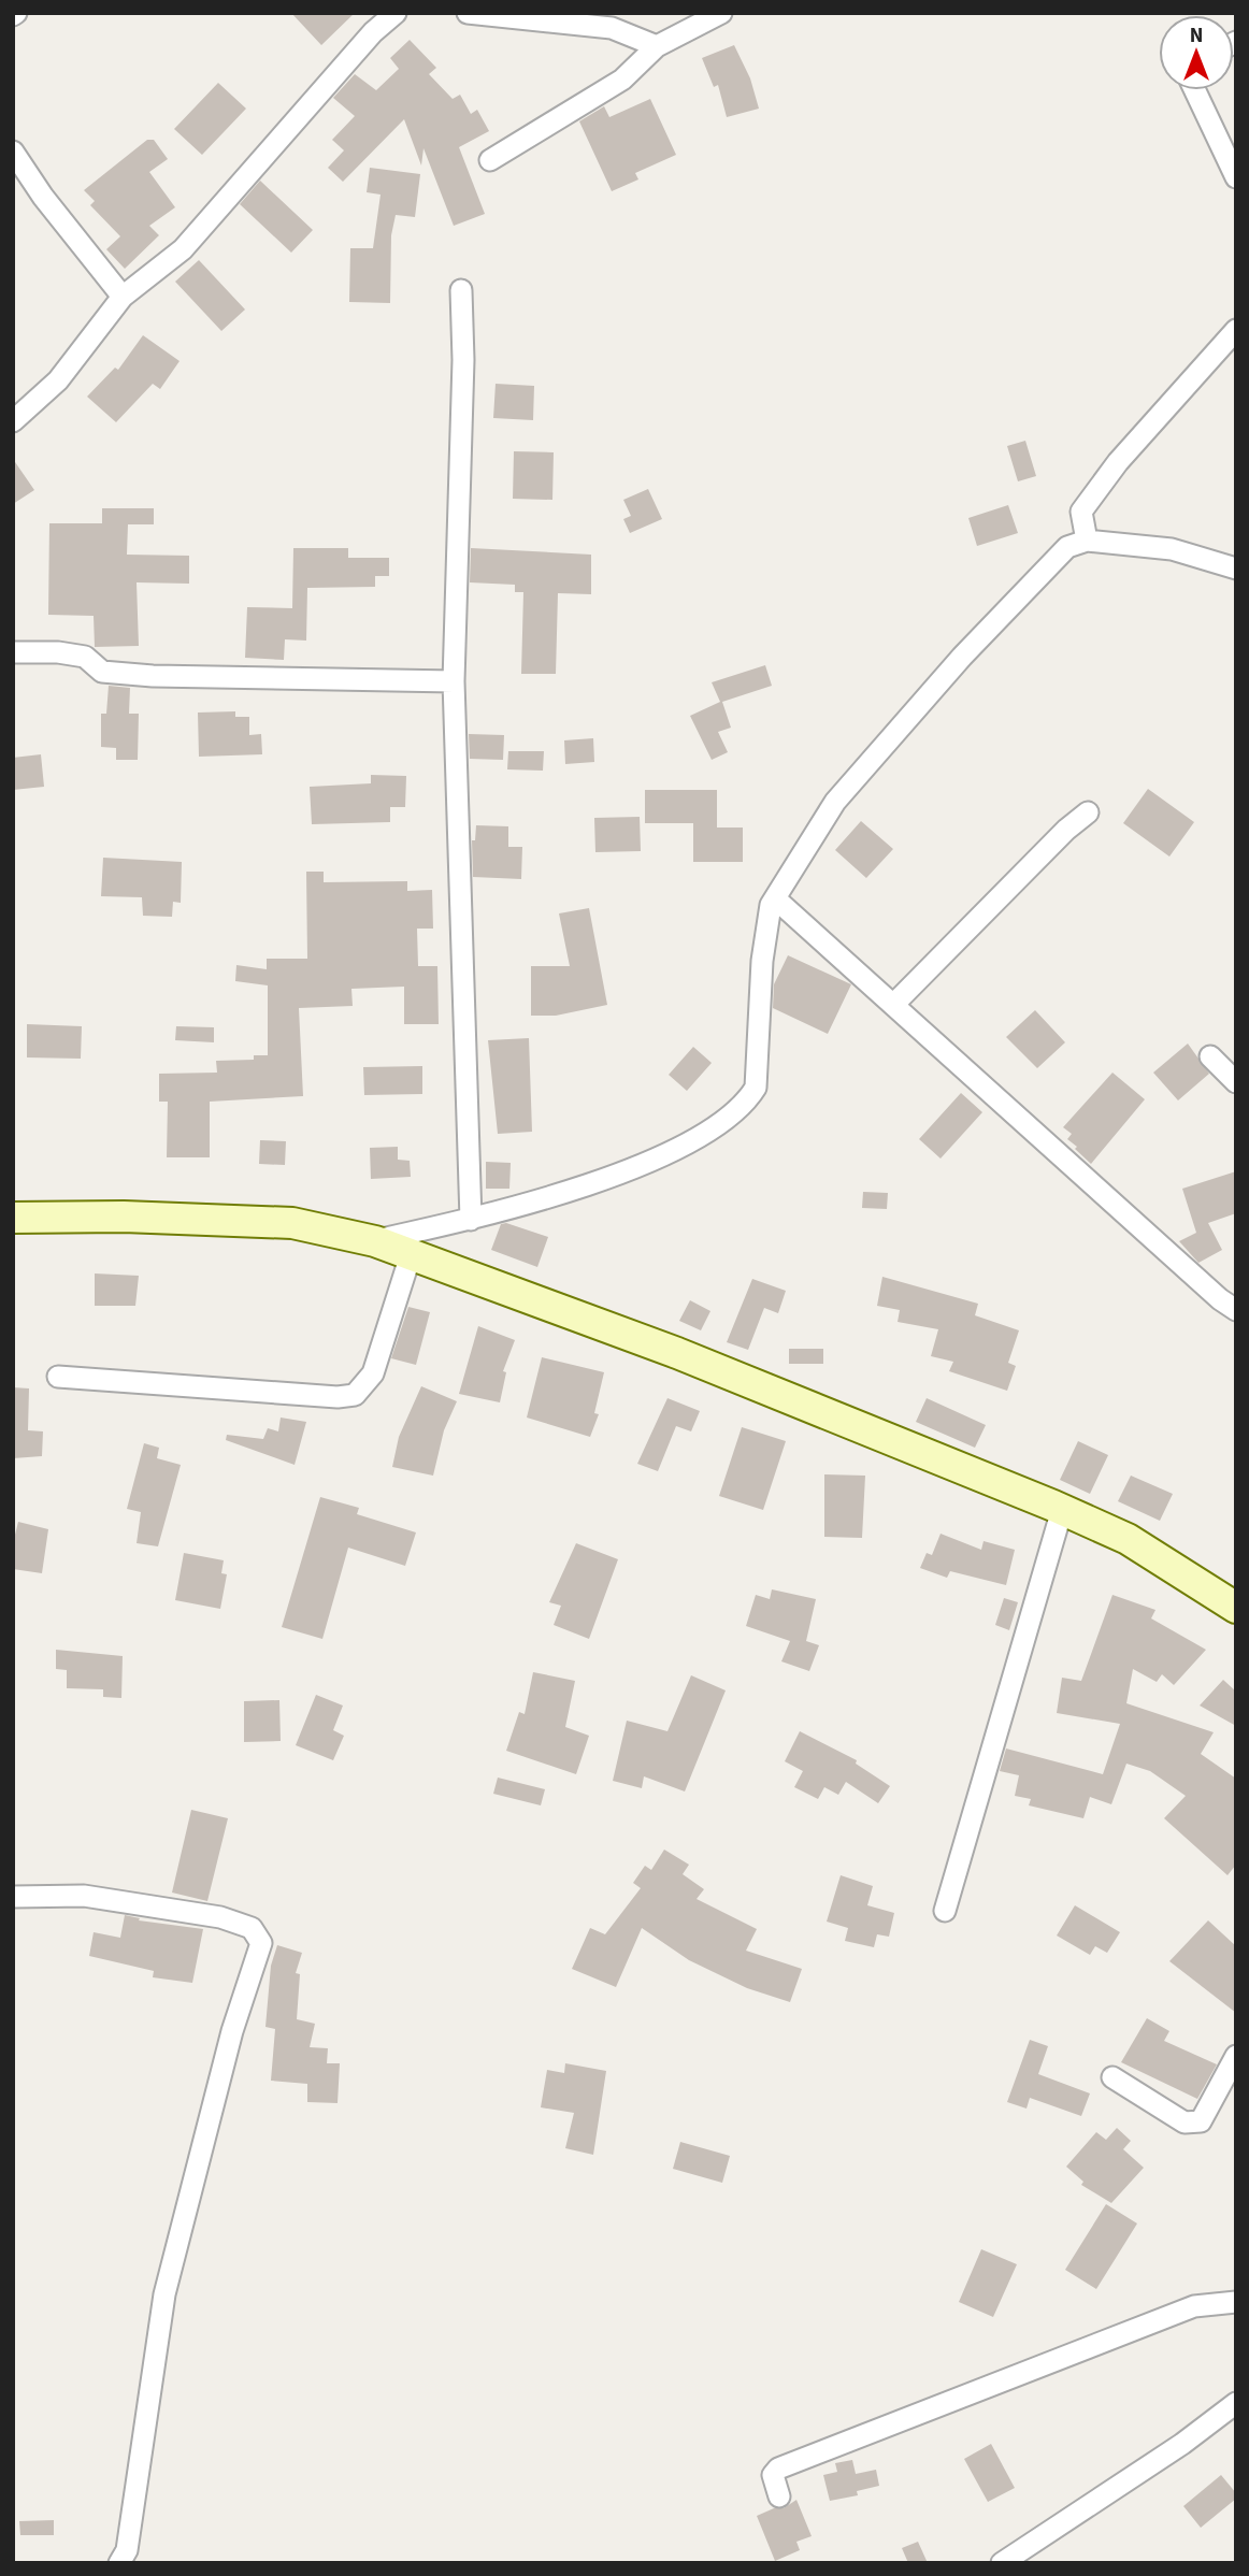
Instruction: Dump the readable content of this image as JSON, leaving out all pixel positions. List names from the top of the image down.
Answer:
{
  "north": "top"
}
